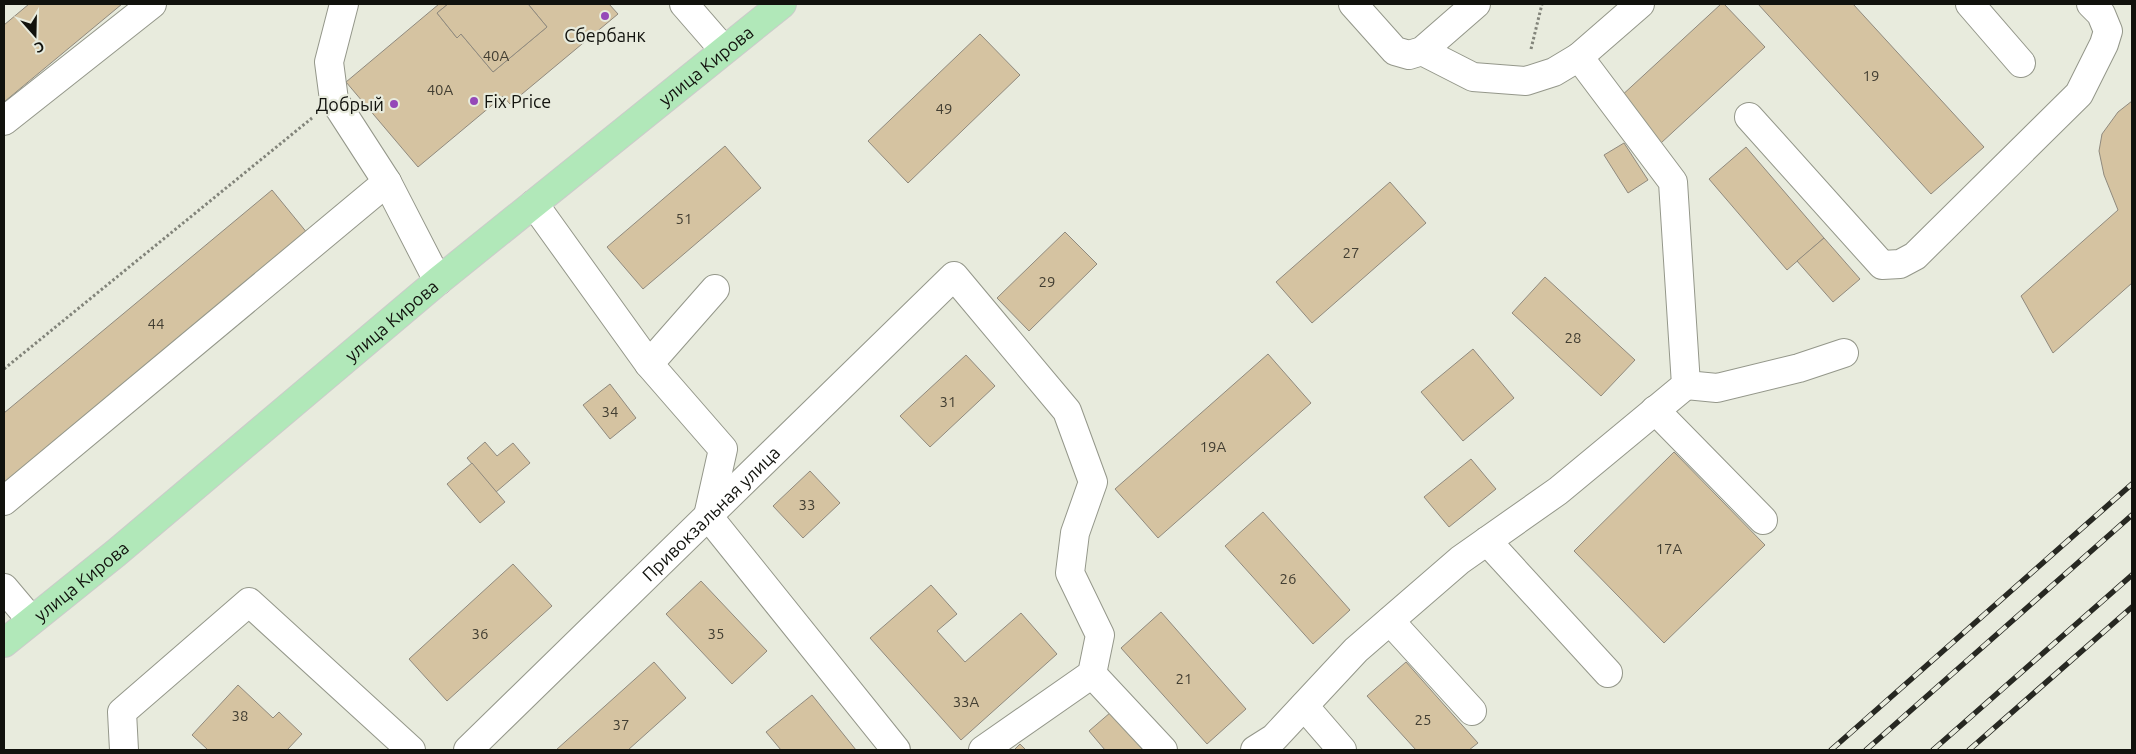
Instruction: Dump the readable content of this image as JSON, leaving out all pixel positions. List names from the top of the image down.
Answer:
{
  "streets": {
    "main road": ["улица Кирова"],
    "street": ["Привокзальная улица"]
  },
  "places": ["Сбербанк", "Fix Price", "Добрый"],
  "house_numbers": [
    "40А",
    "19",
    "40А",
    "49",
    "51",
    "27",
    "29",
    "44",
    "28",
    "31",
    "34",
    "19А",
    "33",
    "17А",
    "26",
    "36",
    "35",
    "21",
    "33А",
    "38",
    "25",
    "37"
  ],
  "north": "bottom"
}
